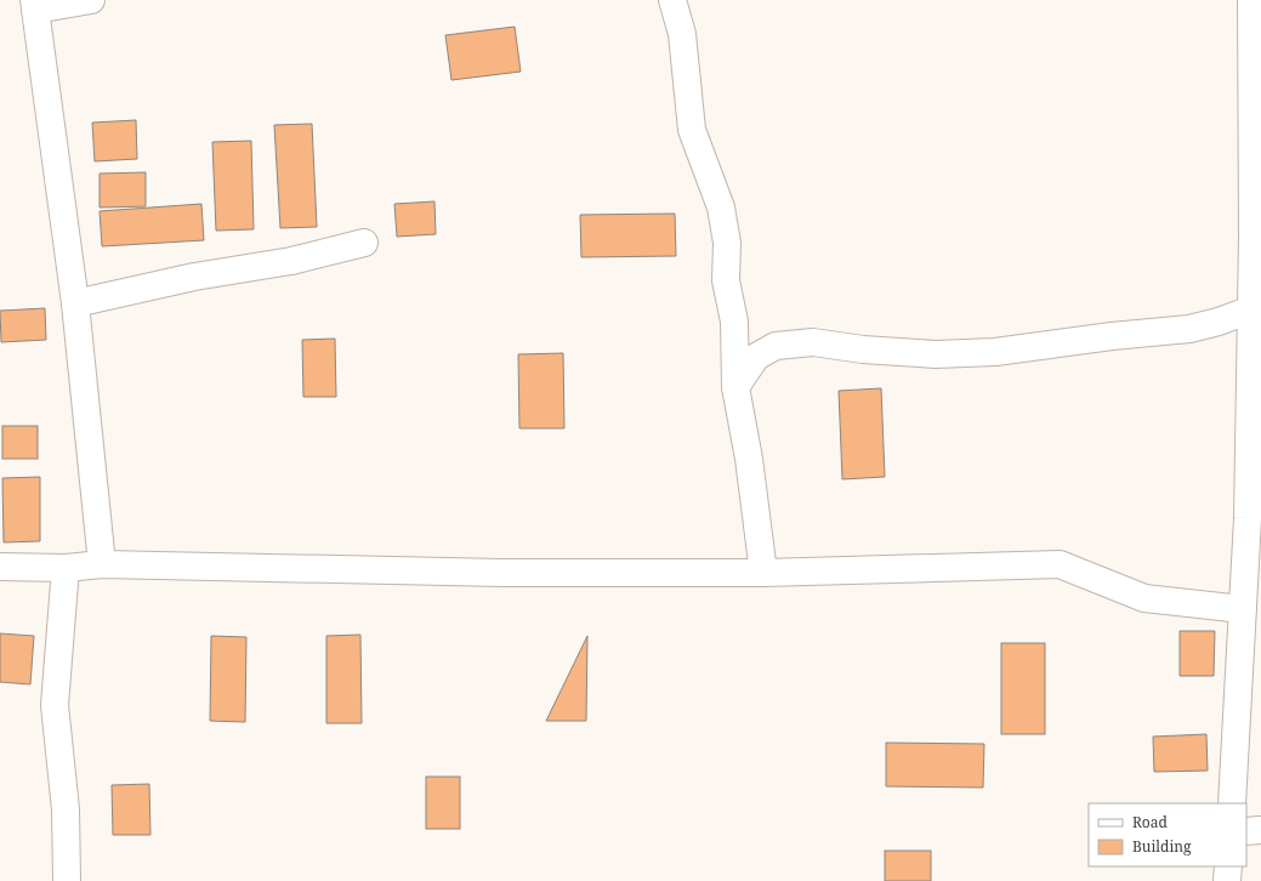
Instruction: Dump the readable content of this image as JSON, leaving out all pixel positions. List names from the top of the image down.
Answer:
{
  "legend": ["Road", "Building"]
}
